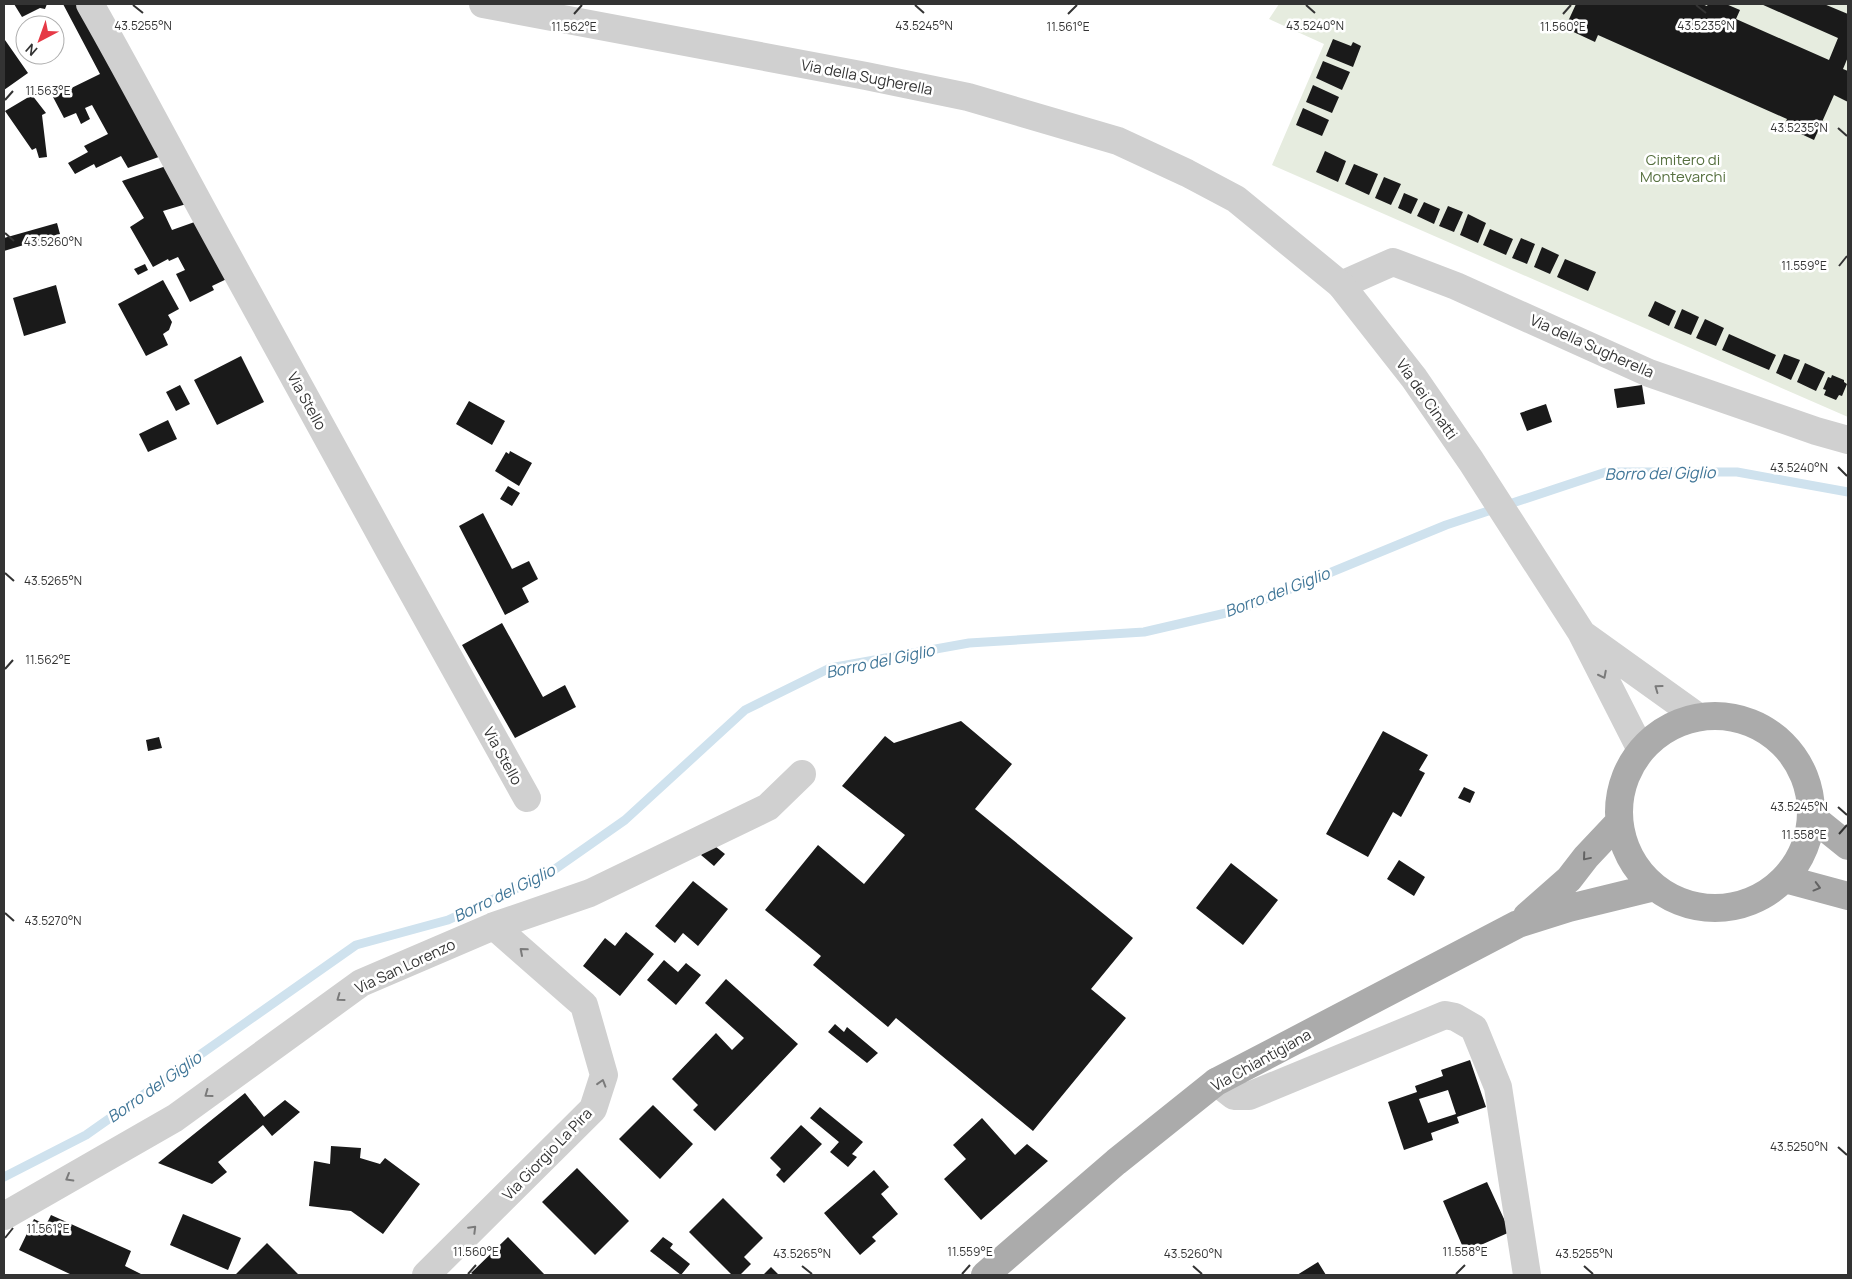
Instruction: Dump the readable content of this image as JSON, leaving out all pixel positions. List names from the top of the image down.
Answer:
{
  "streets": {
    "main road": ["Via Chiantigiana"],
    "street": [
      "Via della Sugherella",
      "Via dei Cinatti",
      "Via Stello",
      "Via San Lorenzo",
      "Via Giorgio La Pira"
    ]
  },
  "crossings": [
    ["Via della Sugherella", "Via dei Cinatti"],
    ["Via San Lorenzo", "Via Giorgio La Pira"]
  ],
  "one_way": ["Via San Lorenzo"],
  "water": ["Borro del Giglio"],
  "parks": ["Cimitero di Montevarchi"],
  "north": "bottom left",
  "coordinates": [
    "43.5235°N",
    "43.5255°N",
    "43.5245°N",
    "43.5240°N",
    "11.562°E",
    "11.561°E",
    "11.560°E",
    "11.563°E",
    "43.5260°N",
    "11.559°E",
    "43.5265°N",
    "11.558°E",
    "43.5270°N",
    "43.5250°N"
  ]
}
